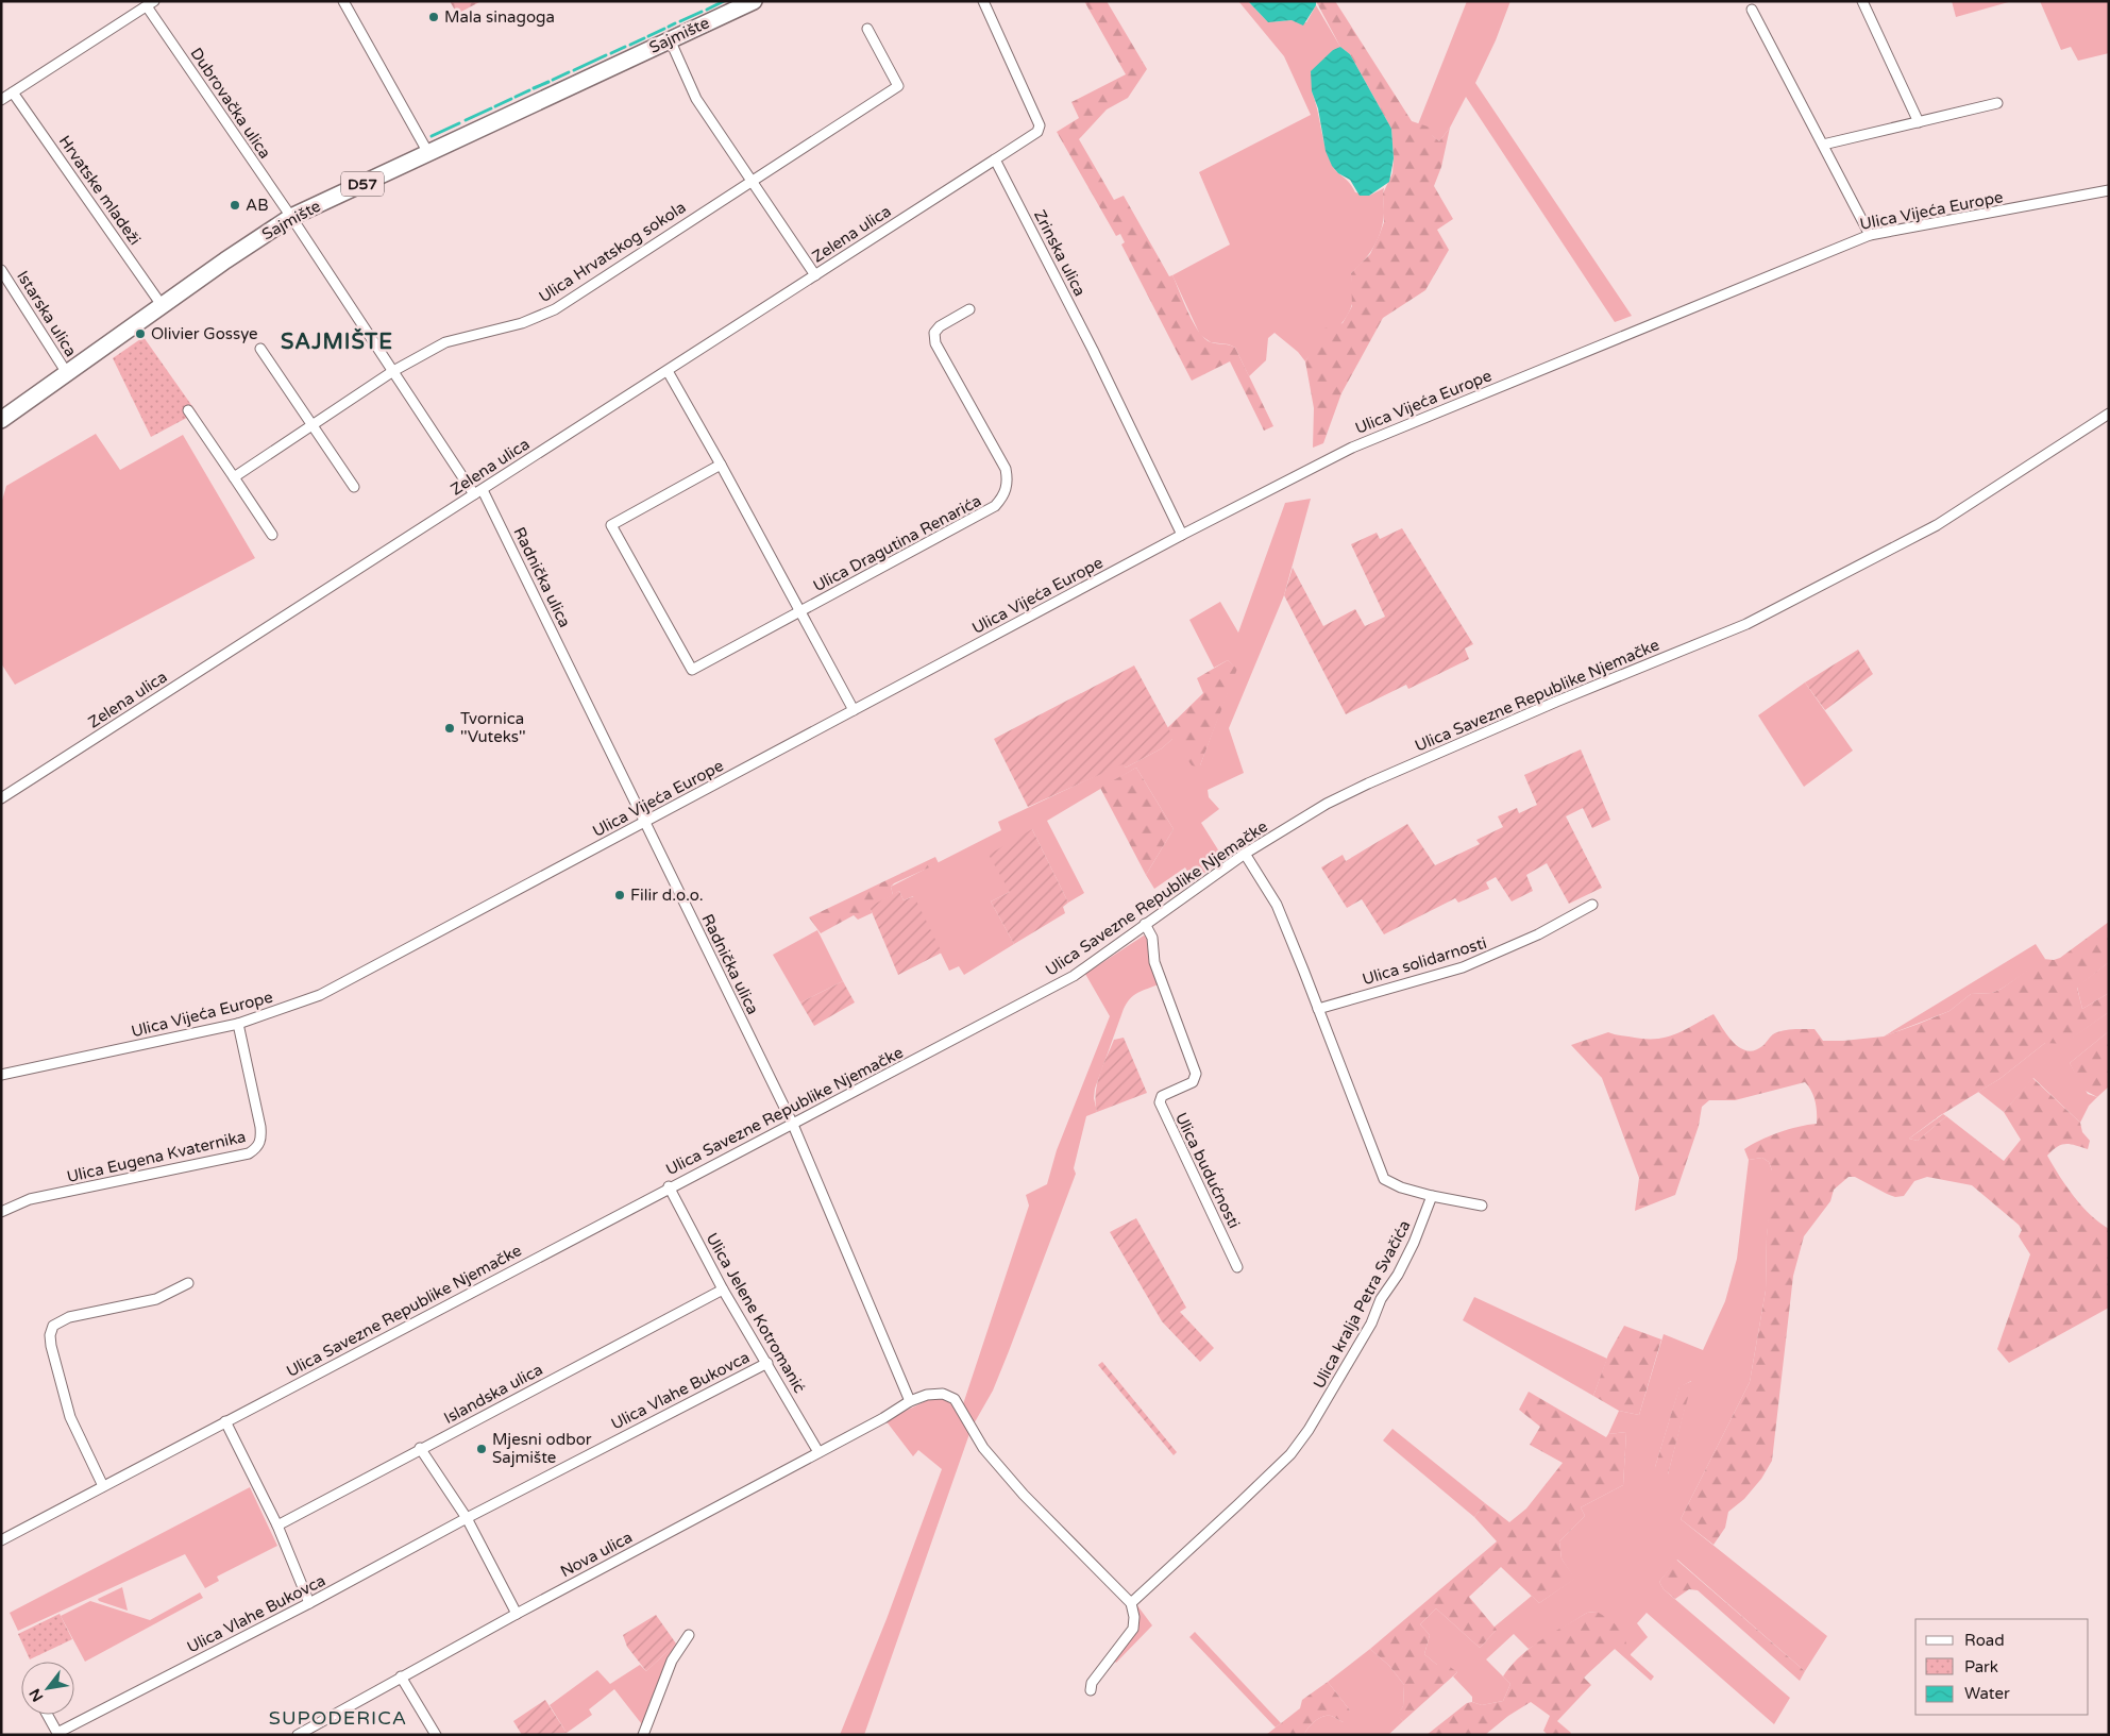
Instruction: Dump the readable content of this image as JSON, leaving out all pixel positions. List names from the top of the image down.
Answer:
{
  "streets": {
    "main road": ["Sajmište", "D57"],
    "street": [
      "Dubrovačka ulica",
      "Hrvatske mladeži",
      "Ulica Vijeća Europe",
      "Zelena ulica",
      "Ulica Hrvatskog sokola",
      "Zrinska ulica",
      "Istarska ulica",
      "Ulica Dragutina Renarića",
      "Radnička ulica",
      "Ulica Savezne Republike Njemačke",
      "Ulica solidarnosti",
      "Ulica Eugena Kvaternika",
      "Ulica budućnosti",
      "Ulica kralja Petra Svačića",
      "Ulica Jelene Kotromanić",
      "Ulica Vlahe Bukovca",
      "Islandska ulica",
      "Nova ulica"
    ]
  },
  "crossings": [
    ["Sajmište", "Dubrovačka ulica"],
    ["Sajmište", "Hrvatske mladeži"],
    ["Sajmište", "Istarska ulica"],
    ["Sajmište", "Radnička ulica"],
    ["Dubrovačka ulica", "Radnička ulica"],
    ["Ulica Vijeća Europe", "Zrinska ulica"],
    ["Ulica Vijeća Europe", "Radnička ulica"],
    ["Ulica Vijeća Europe", "Ulica Eugena Kvaternika"],
    ["Zelena ulica", "Zrinska ulica"],
    ["Zelena ulica", "Radnička ulica"],
    ["Ulica Hrvatskog sokola", "Radnička ulica"],
    ["Radnička ulica", "Ulica Savezne Republike Njemačke"],
    ["Radnička ulica", "Nova ulica"],
    ["Ulica Savezne Republike Njemačke", "Ulica budućnosti"],
    ["Ulica Savezne Republike Njemačke", "Ulica Jelene Kotromanić"],
    ["Ulica kralja Petra Svačića", "Nova ulica"],
    ["Ulica Jelene Kotromanić", "Ulica Vlahe Bukovca"],
    ["Ulica Jelene Kotromanić", "Islandska ulica"],
    ["Ulica Jelene Kotromanić", "Nova ulica"]
  ],
  "districts": ["SAJMIŠTE", "SUPODERICA"],
  "places": [
    "Mala sinagoga",
    "AB",
    "Olivier Gossye",
    "Tvornica ''Vuteks''",
    "Filir d.o.o.",
    "Mjesni odbor Sajmište"
  ],
  "legend": ["Road", "Park", "Water"],
  "north": "bottom left"
}
